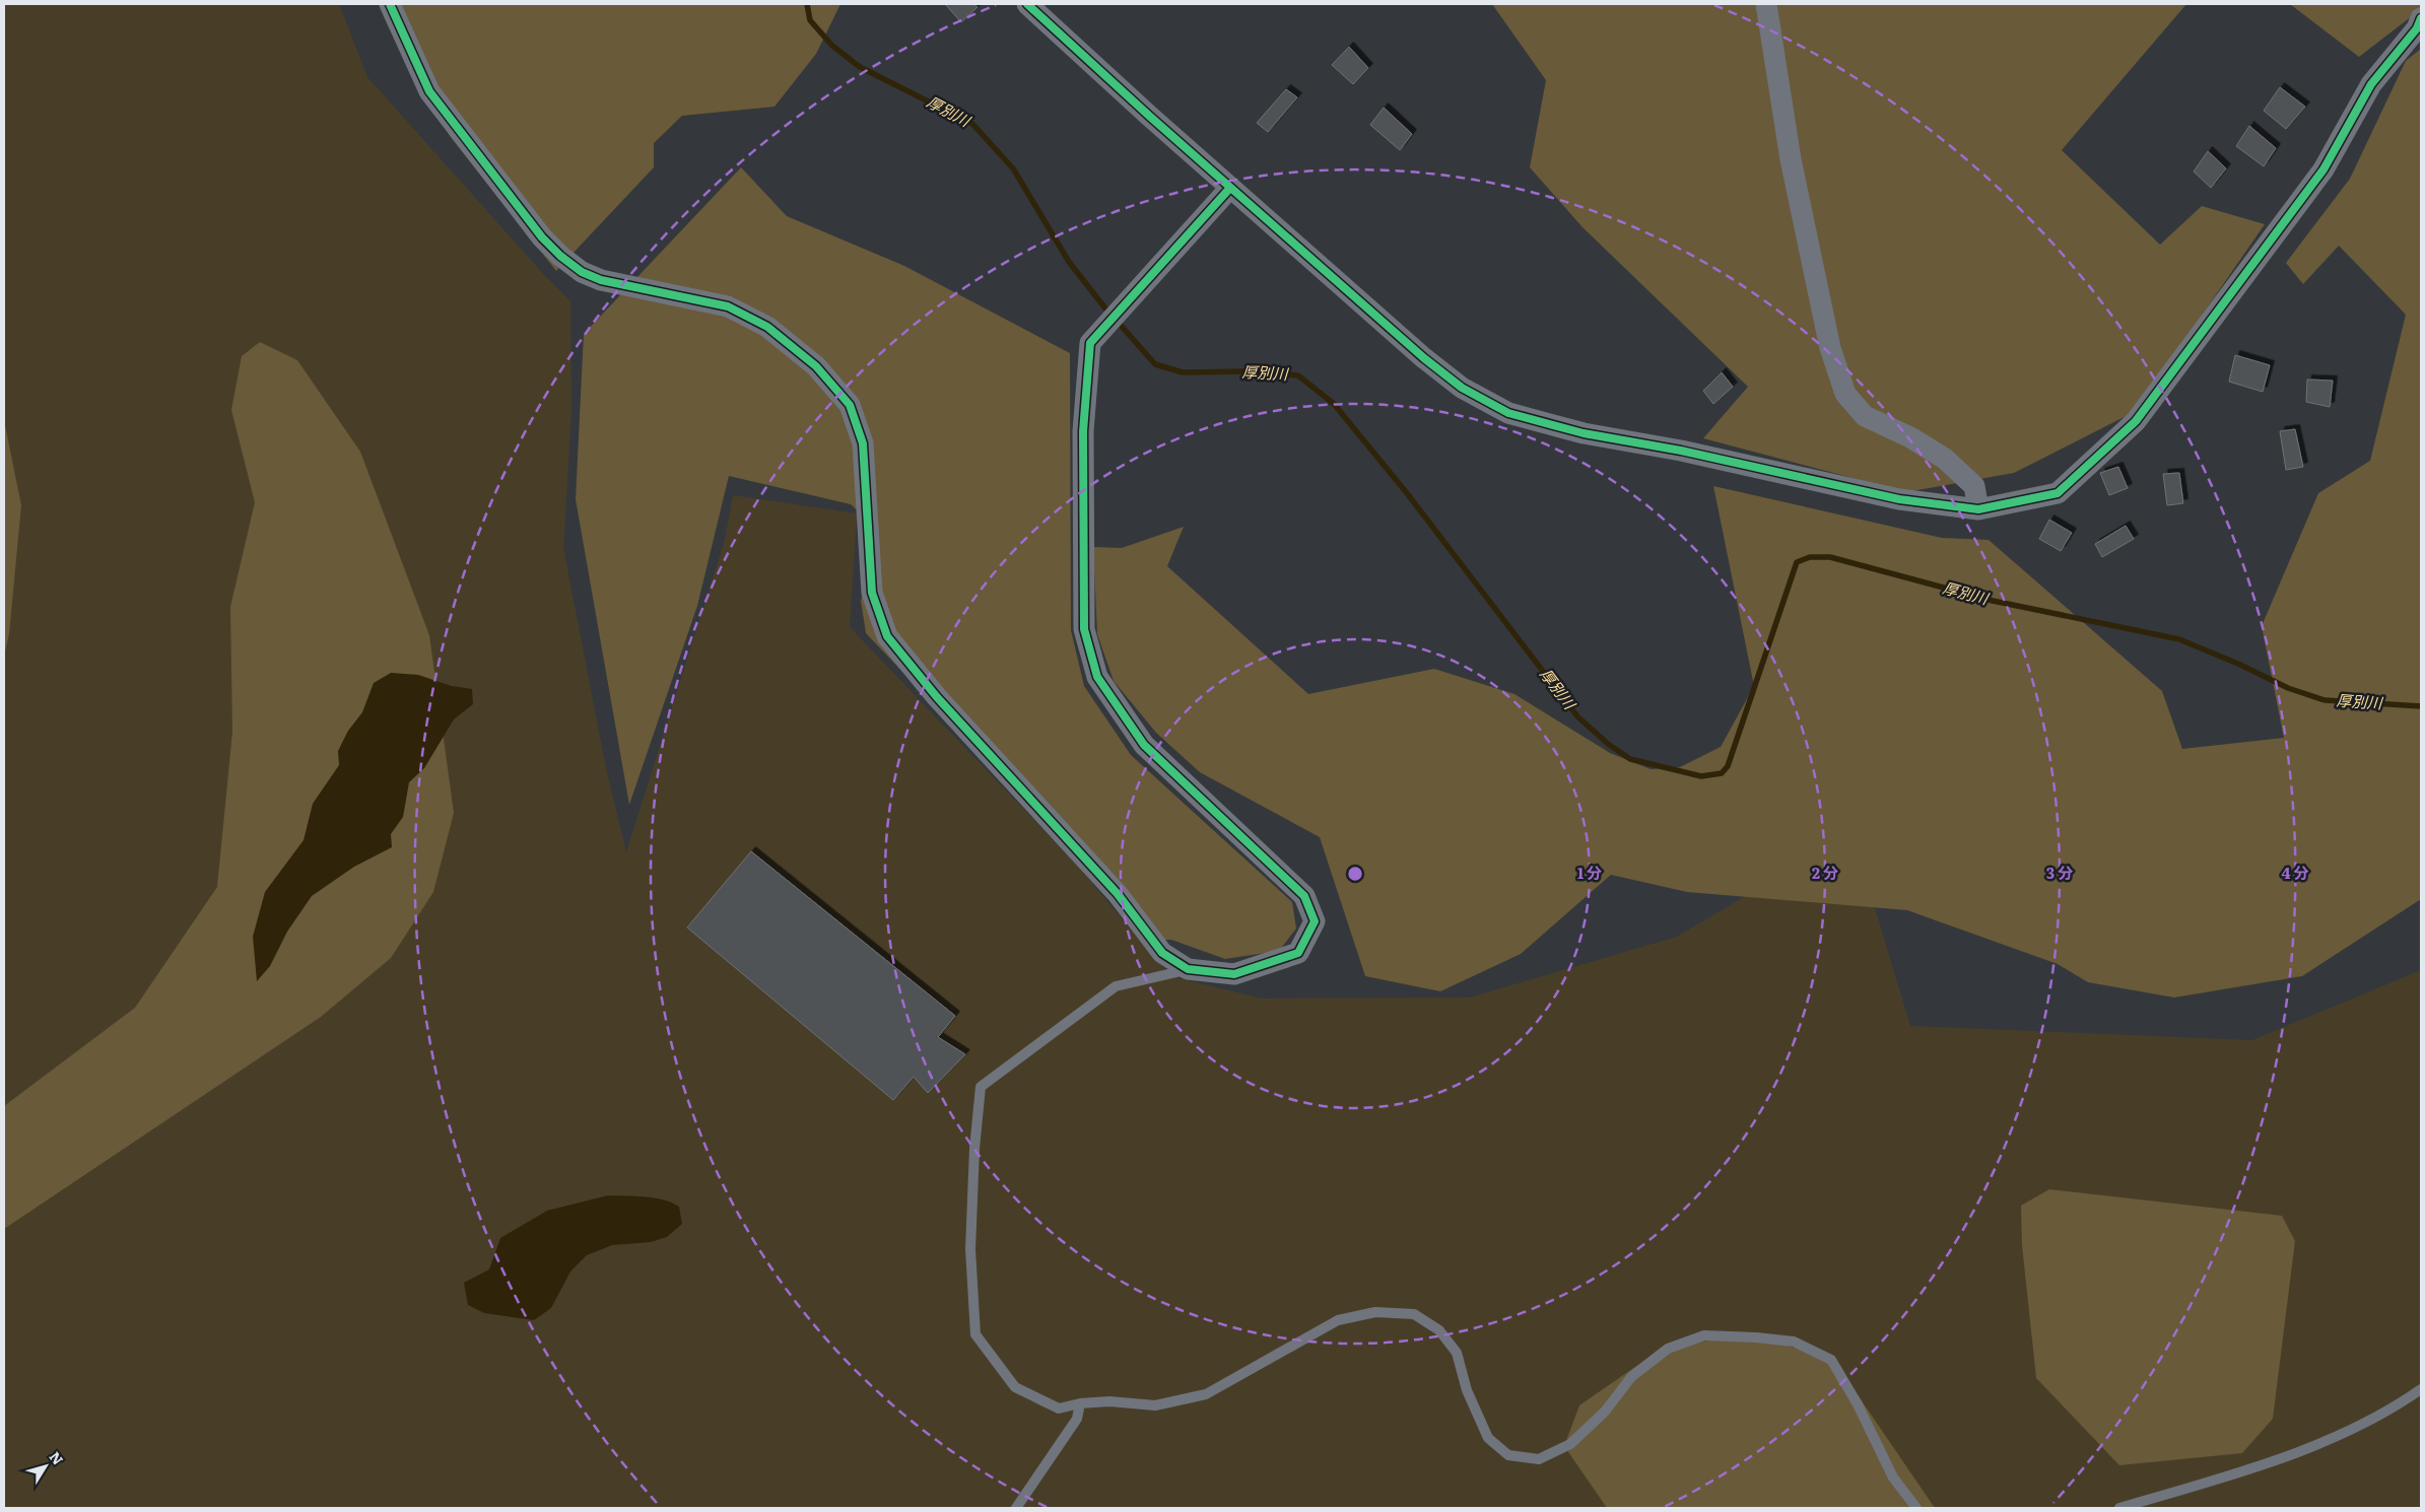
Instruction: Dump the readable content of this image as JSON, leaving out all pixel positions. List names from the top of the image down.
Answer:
{
  "water": ["厚別川"],
  "north": "top right",
  "rings": [
    "1 分",
    "2 分",
    "3 分",
    "4 分"
  ]
}
